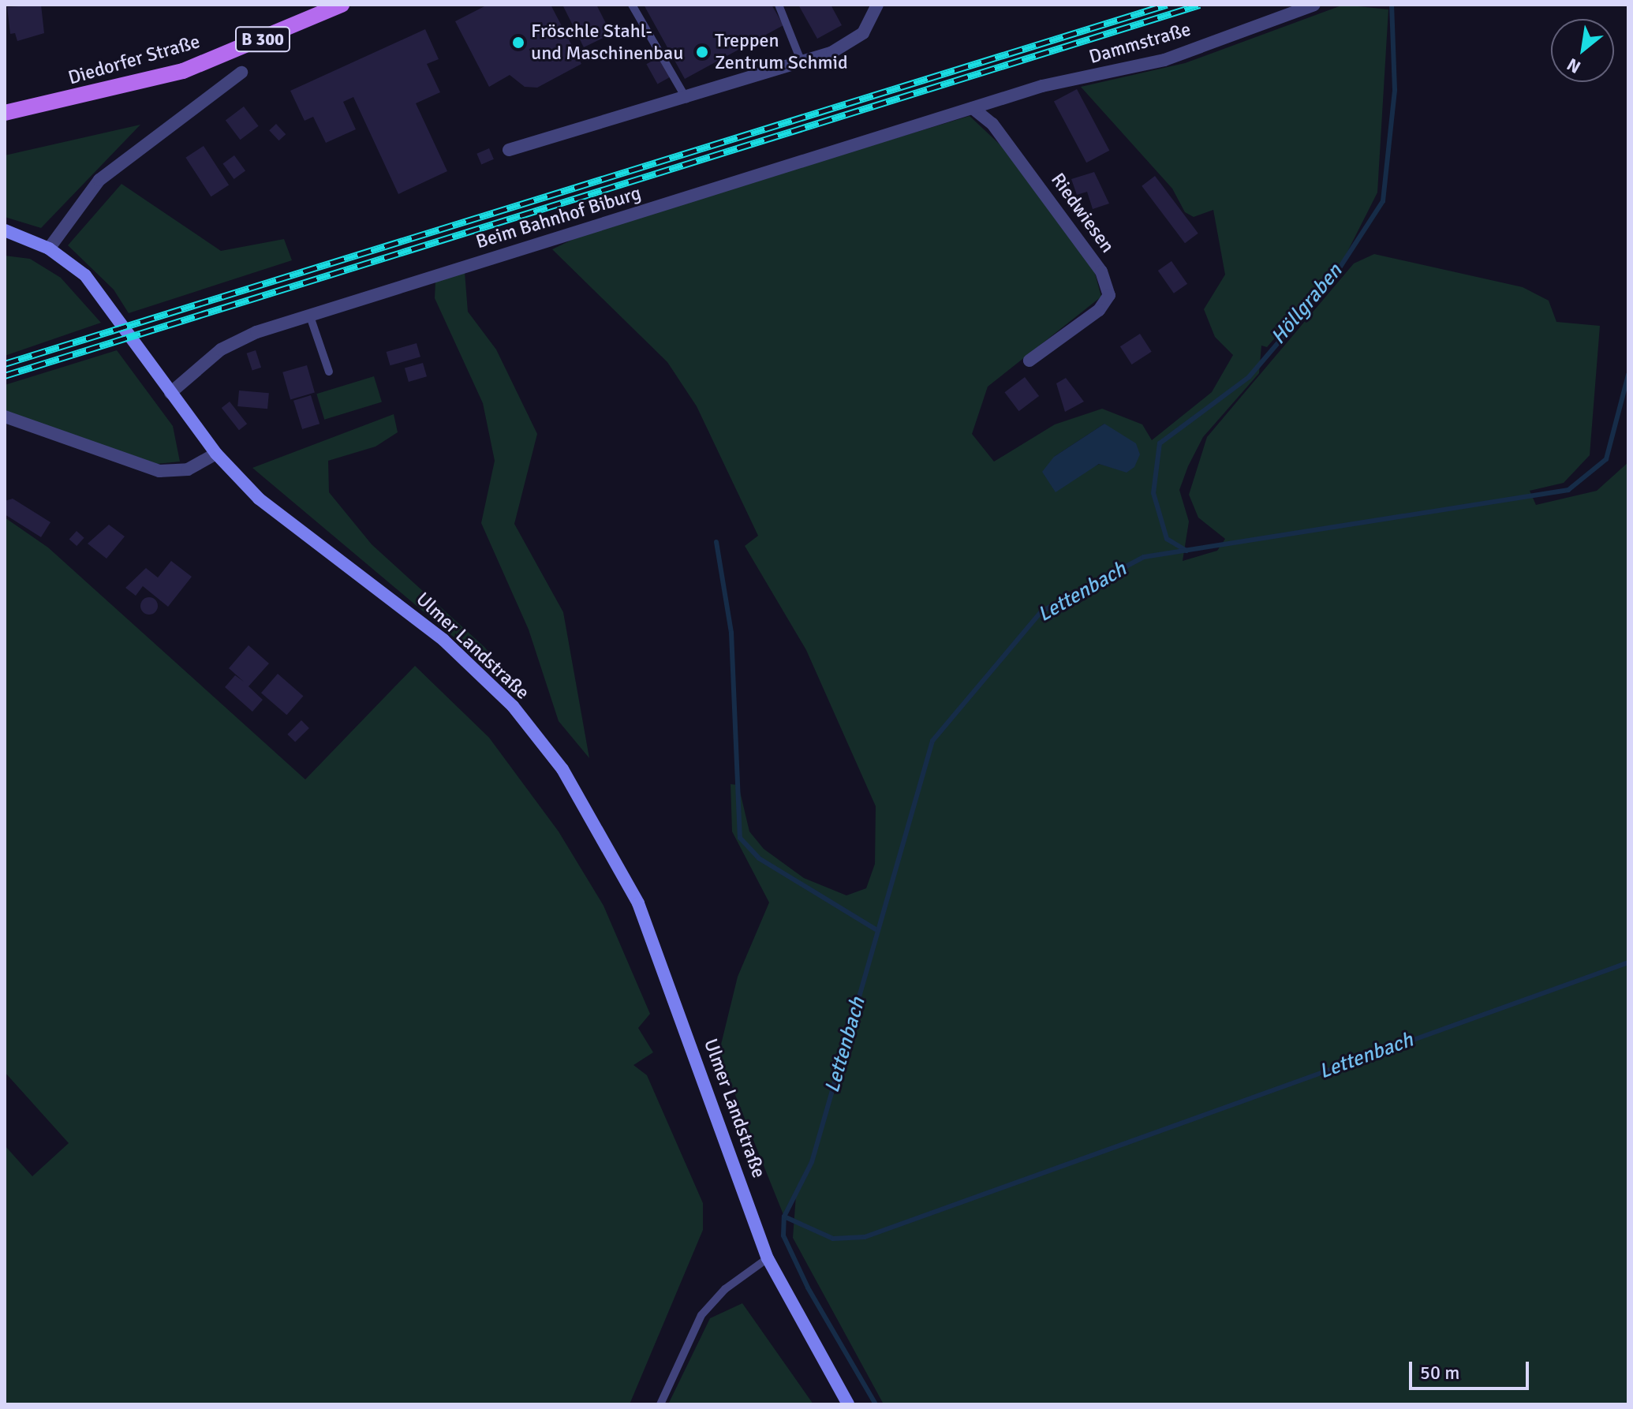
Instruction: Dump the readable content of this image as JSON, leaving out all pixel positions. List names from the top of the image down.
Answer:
{
  "streets": {
    "main road": ["B 300", "Diedorfer Straße", "Ulmer Landstraße"],
    "street": ["Dammstraße", "Riedwiesen", "Beim Bahnhof Biburg"]
  },
  "crossings": [
    ["Dammstraße", "Riedwiesen"],
    ["Dammstraße", "Beim Bahnhof Biburg"],
    ["Riedwiesen", "Beim Bahnhof Biburg"],
    ["Beim Bahnhof Biburg", "Ulmer Landstraße"]
  ],
  "water": ["Höllgraben", "Lettenbach"],
  "places": ["Fröschle Stahl- und Maschinenbau", "Treppen Zentrum Schmid"],
  "scale_bar": "50 m",
  "north": "bottom left"
}
